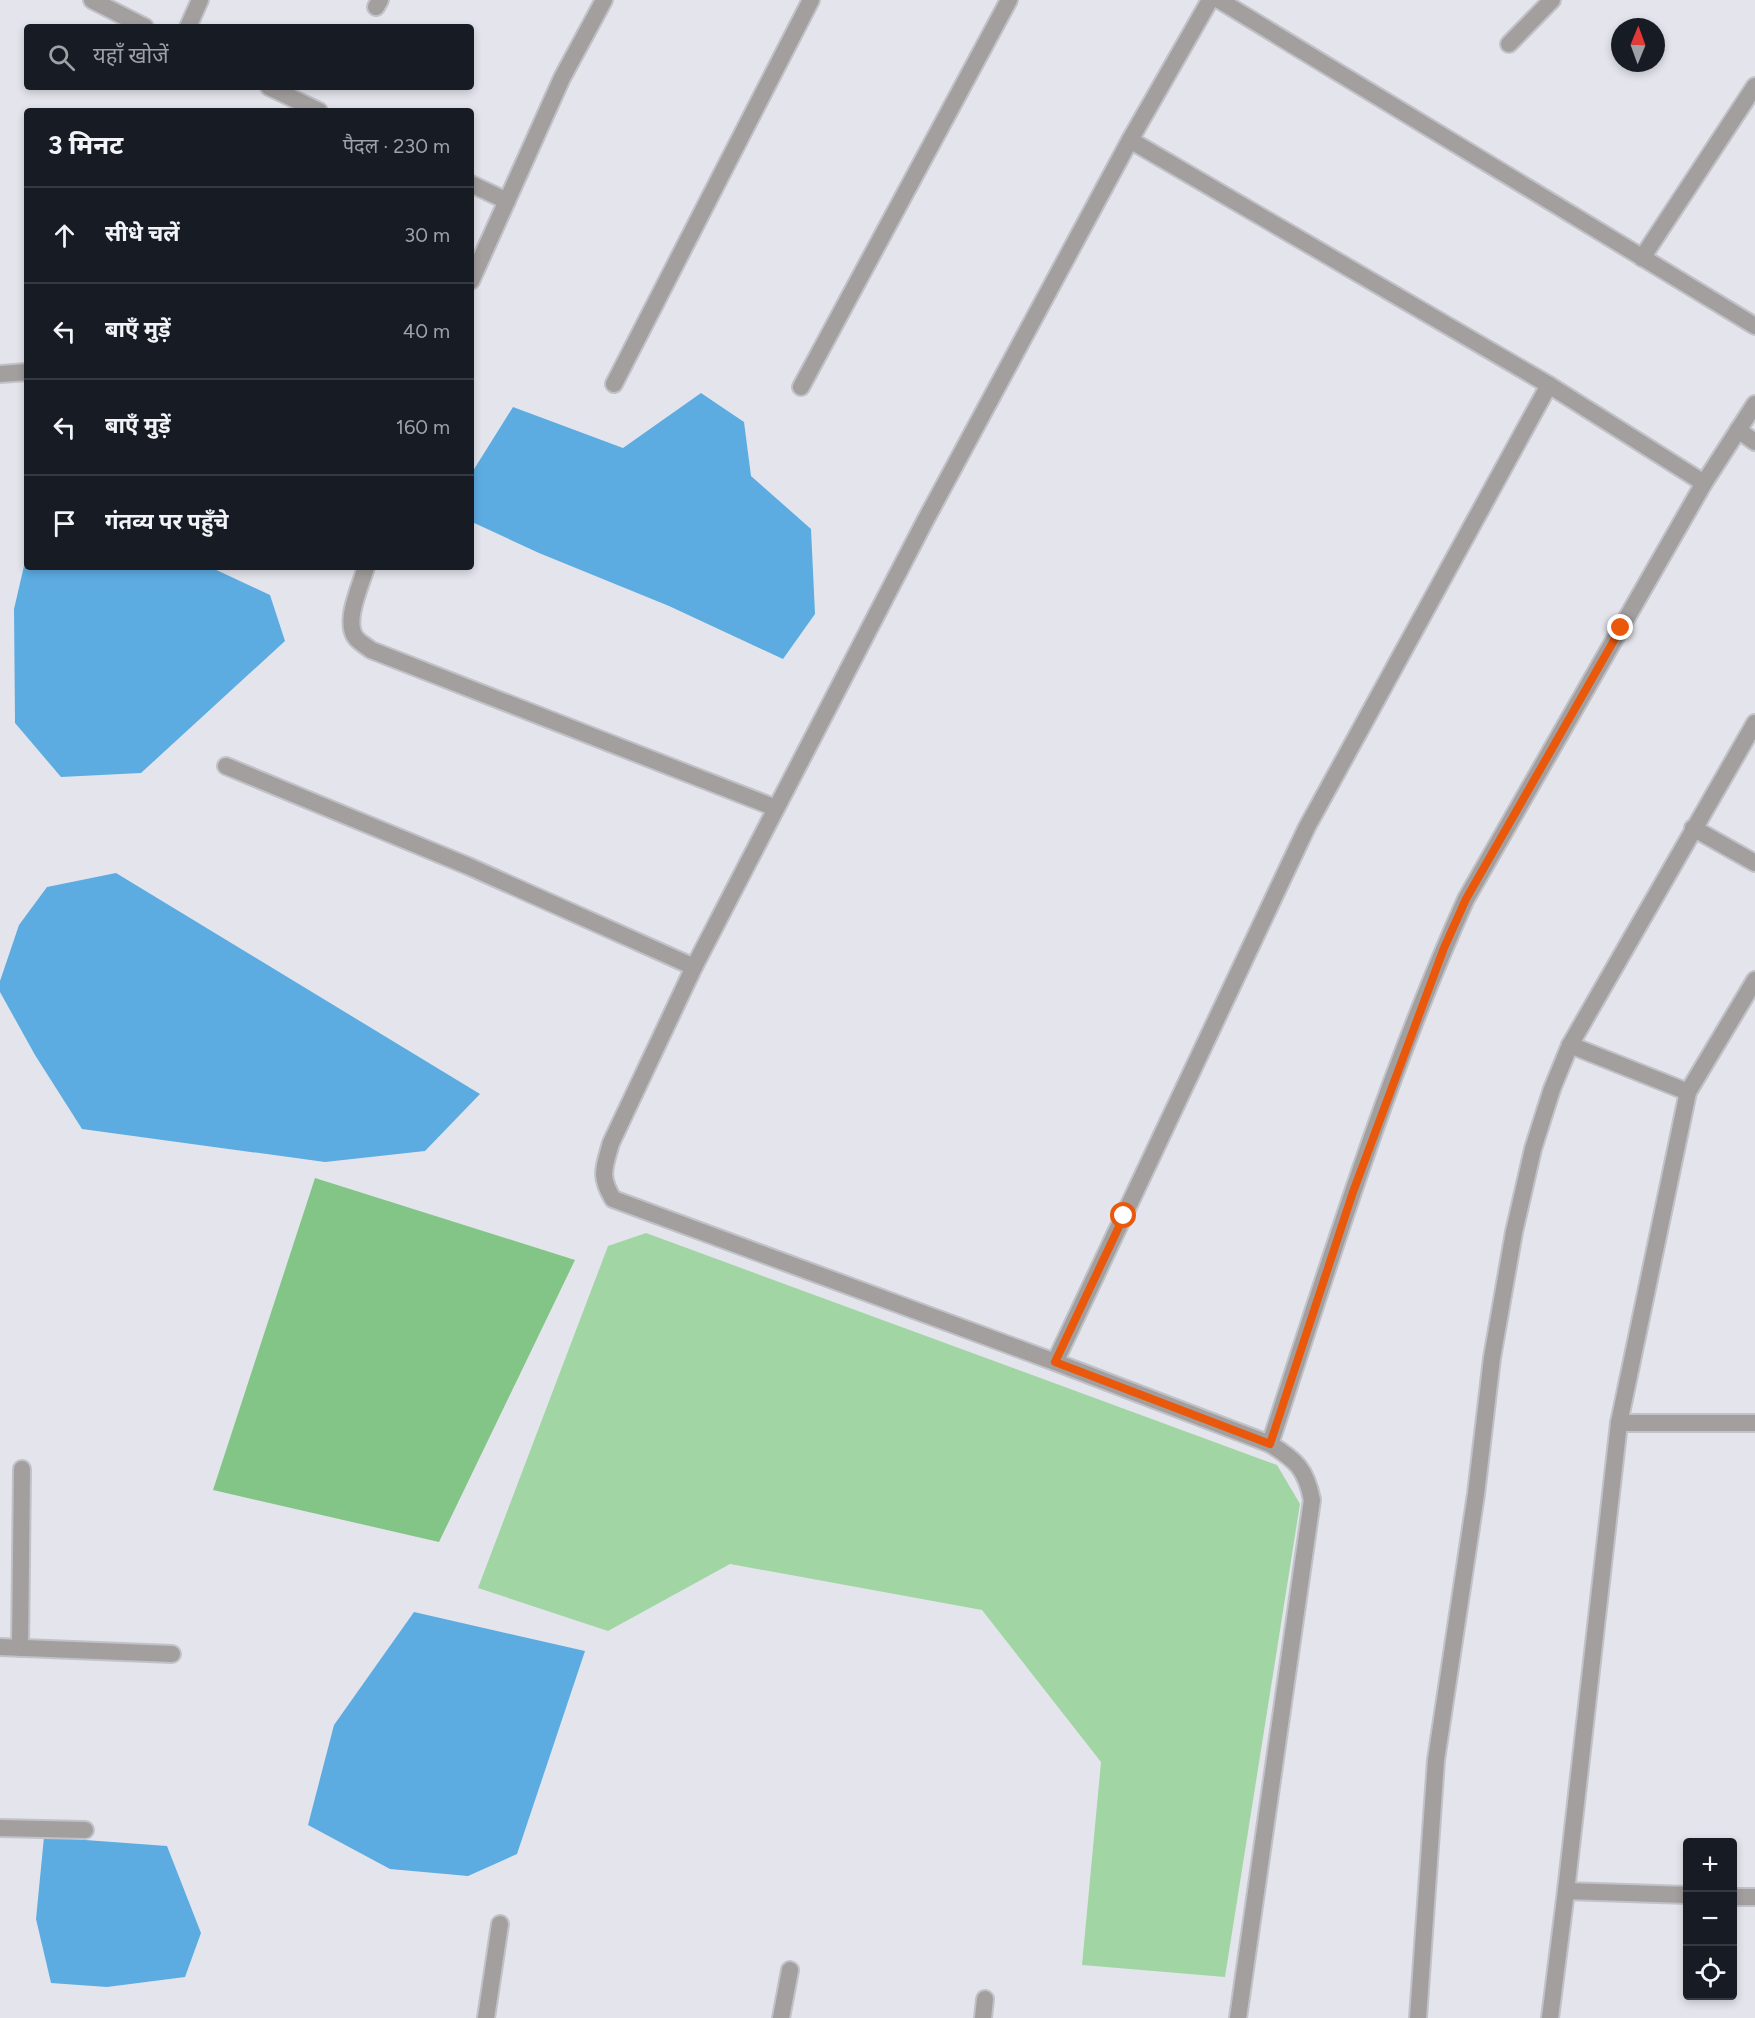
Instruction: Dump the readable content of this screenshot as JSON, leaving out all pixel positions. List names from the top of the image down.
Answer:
{
  "north": "top",
  "page": {
    "search": "यहाँ खोजें",
    "heading": ["3 मिनट", "पैदल · 230 m"],
    "list": [
      ["सीधे चलें", "30 m"],
      ["बाएँ मुड़ें", "40 m"],
      ["बाएँ मुड़ें", "160 m"],
      "गंतव्य पर पहुँचे"
    ],
    "map_buttons": ["+", "−"]
  }
}
